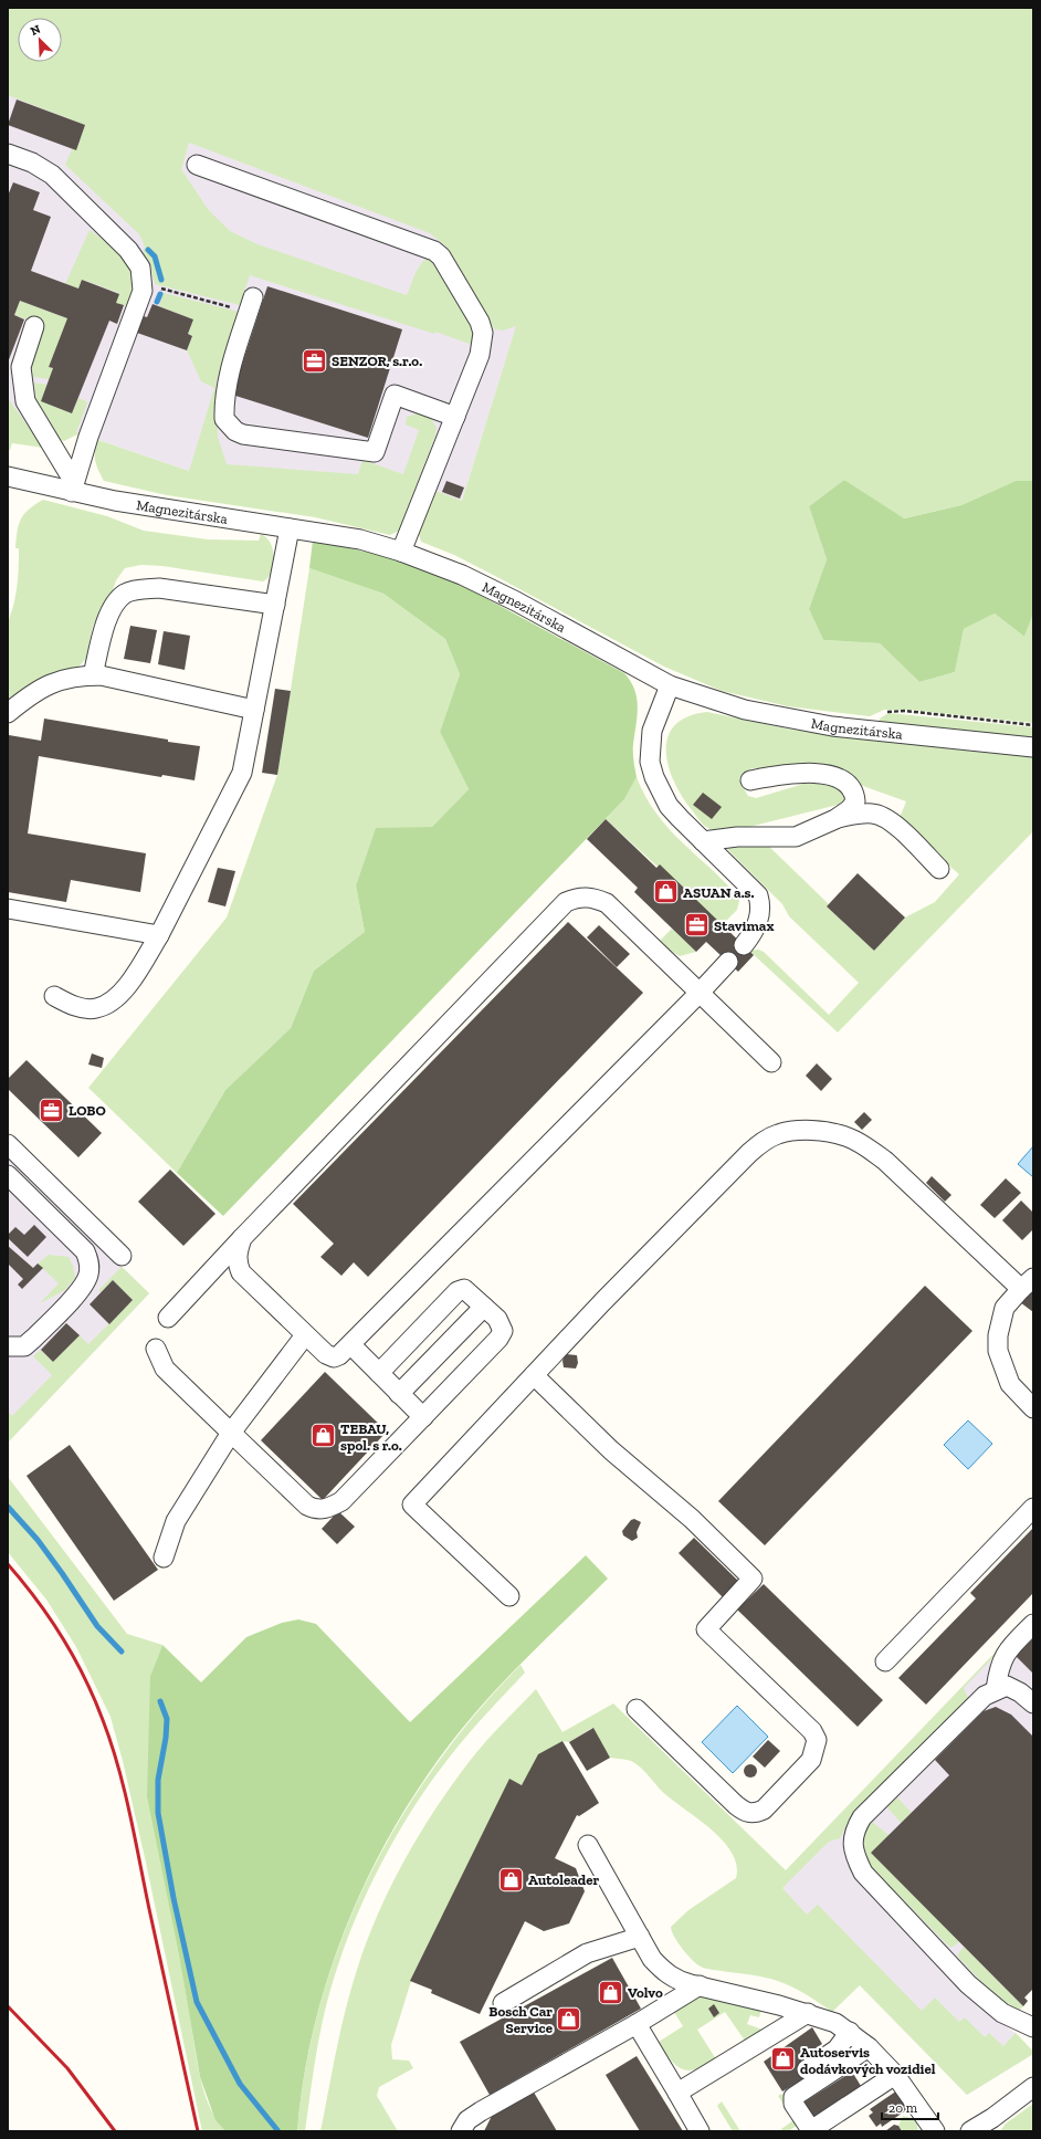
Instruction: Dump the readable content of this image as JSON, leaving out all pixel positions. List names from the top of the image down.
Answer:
{
  "streets": {
    "street": ["Magnezitárska"]
  },
  "places": {
    "office": ["SENZOR, s.r.o.", "Stavimax", "LOBO"],
    "shop": [
      "ASUAN a.s.",
      "TEBAU, spol. s r.o.",
      "Autoleader",
      "Volvo",
      "Bosch Car Service",
      "Autoservis dodávkových vozidiel"
    ]
  },
  "scale_bar": "20 m",
  "north": "top left"
}
